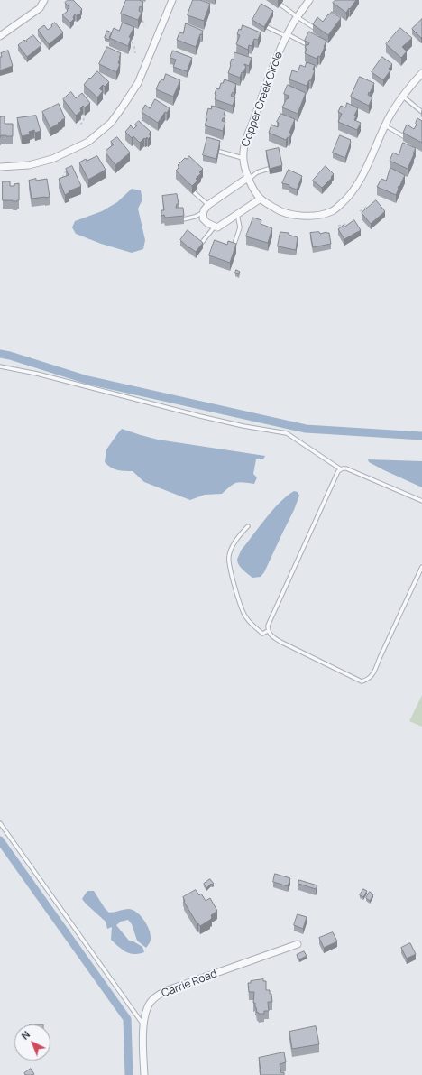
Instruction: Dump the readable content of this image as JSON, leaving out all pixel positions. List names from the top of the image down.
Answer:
{
  "streets": {
    "street": ["Copper Creek Circle", "Carrie Road"]
  },
  "north": "top left"
}
